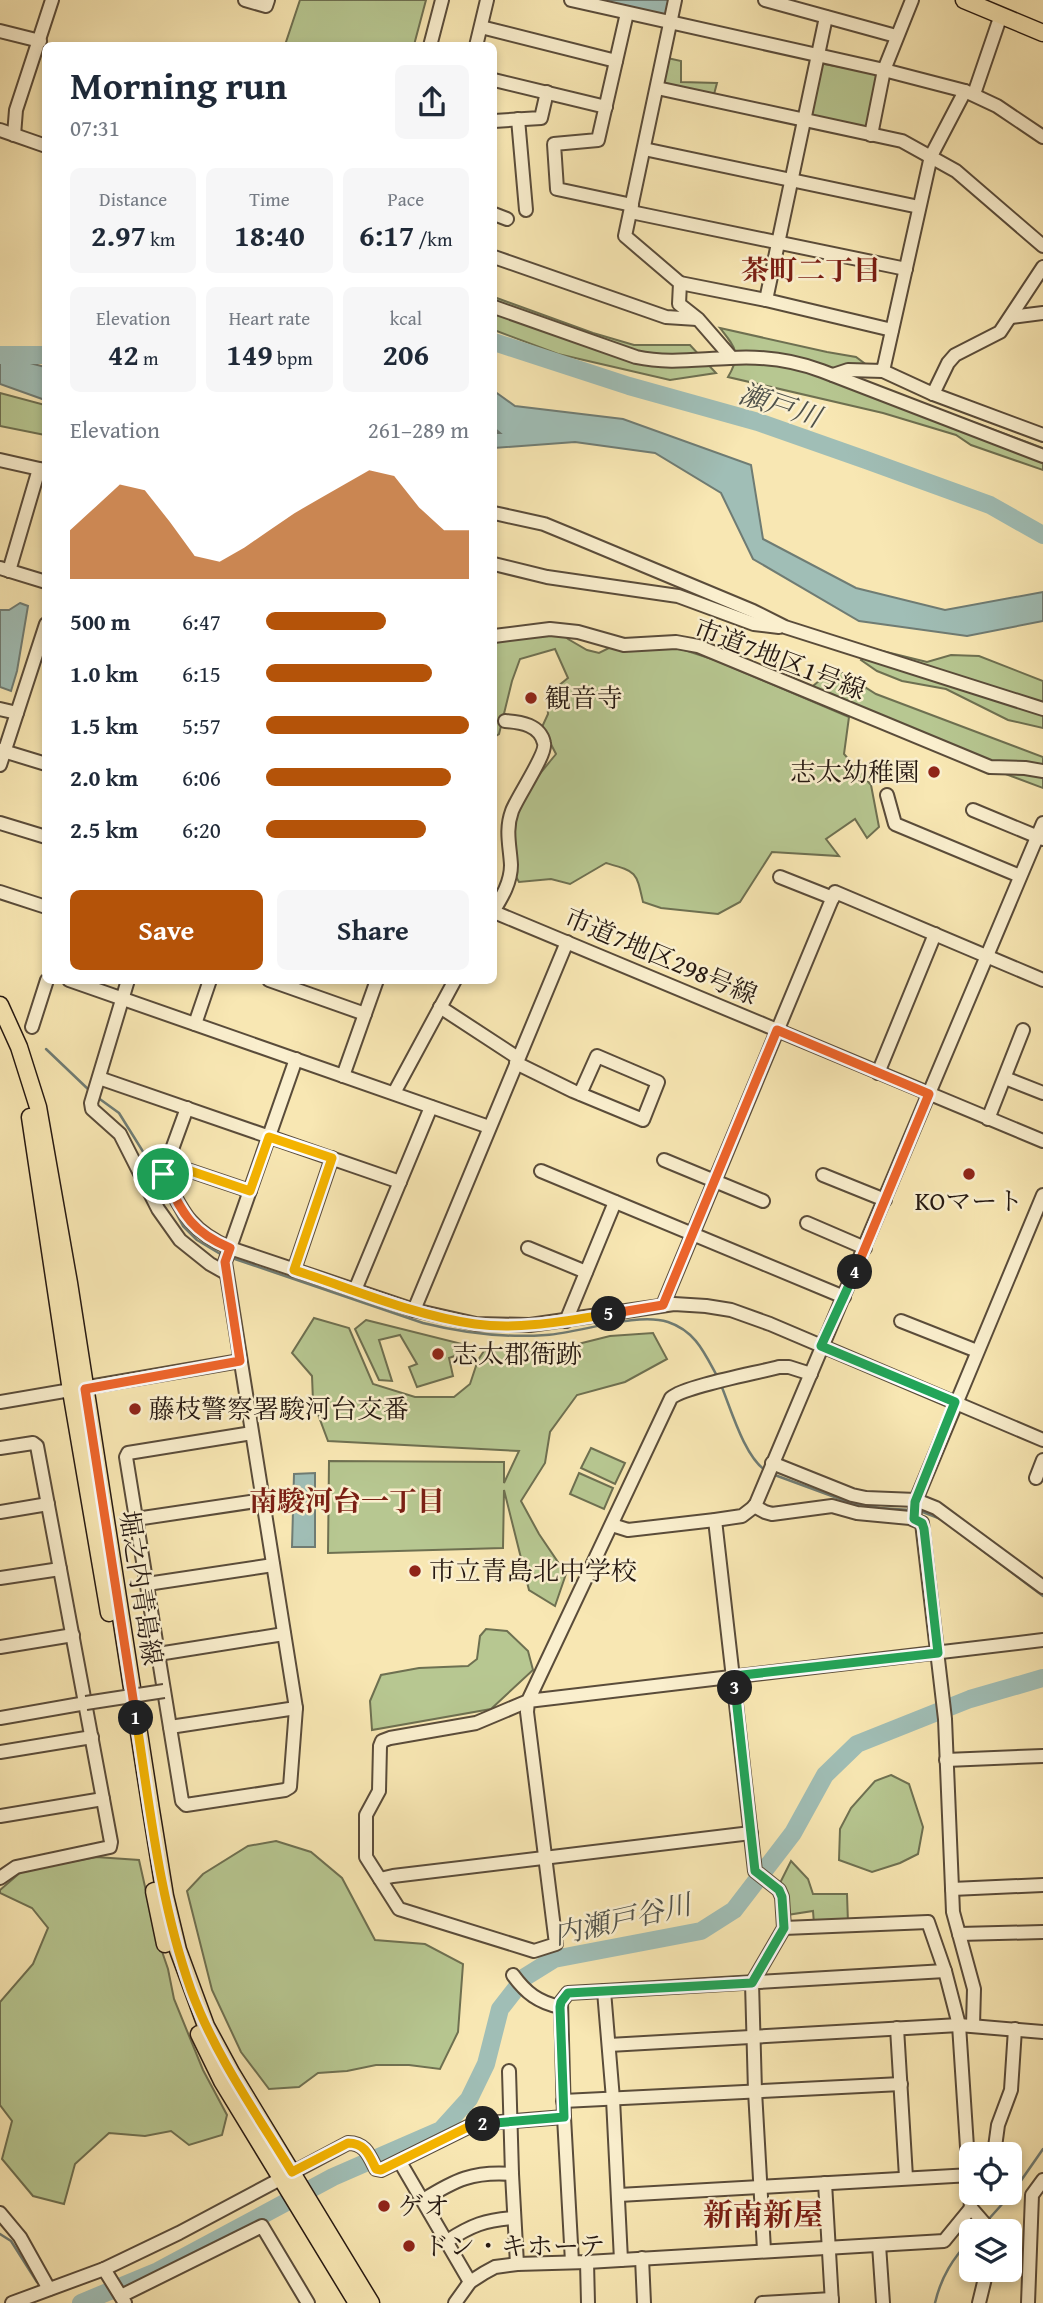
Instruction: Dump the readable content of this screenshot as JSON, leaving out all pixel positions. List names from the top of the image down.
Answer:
{
  "streets": {
    "main road": ["堀之内青島線"],
    "street": ["市道7地区1号線", "市道7地区298号線"]
  },
  "districts": ["茶町二丁目", "南駿河台一丁目", "新南新屋"],
  "water": ["瀬戸川", "内瀬戸谷川"],
  "places": [
    "観音寺",
    "志太幼稚園",
    "KOマート",
    "志太郡衙跡",
    "藤枝警察署駿河台交番",
    "市立青島北中学校",
    "ゲオ",
    "ドン・キホーテ"
  ],
  "page": {
    "heading": ["Morning run", "07:31"],
    "stats": [
      ["Distance", "2.97 km"],
      ["Time", "18:40"],
      ["Pace", "6:17 /km"],
      ["Elevation", "42 m"],
      ["Heart rate", "149 bpm"],
      ["kcal", "206"]
    ],
    "chart": ["Elevation", "261–289 m"],
    "list": [
      {
        "name": "500 m",
        "note": "6:47"
      },
      {
        "name": "1.0 km",
        "note": "6:15"
      },
      {
        "name": "1.5 km",
        "note": "5:57"
      },
      {
        "name": "2.0 km",
        "note": "6:06"
      },
      {
        "name": "2.5 km",
        "note": "6:20"
      }
    ],
    "buttons": ["Save", "Share"],
    "pins": [
      "4",
      "5",
      "3",
      "1",
      "2"
    ]
  }
}
